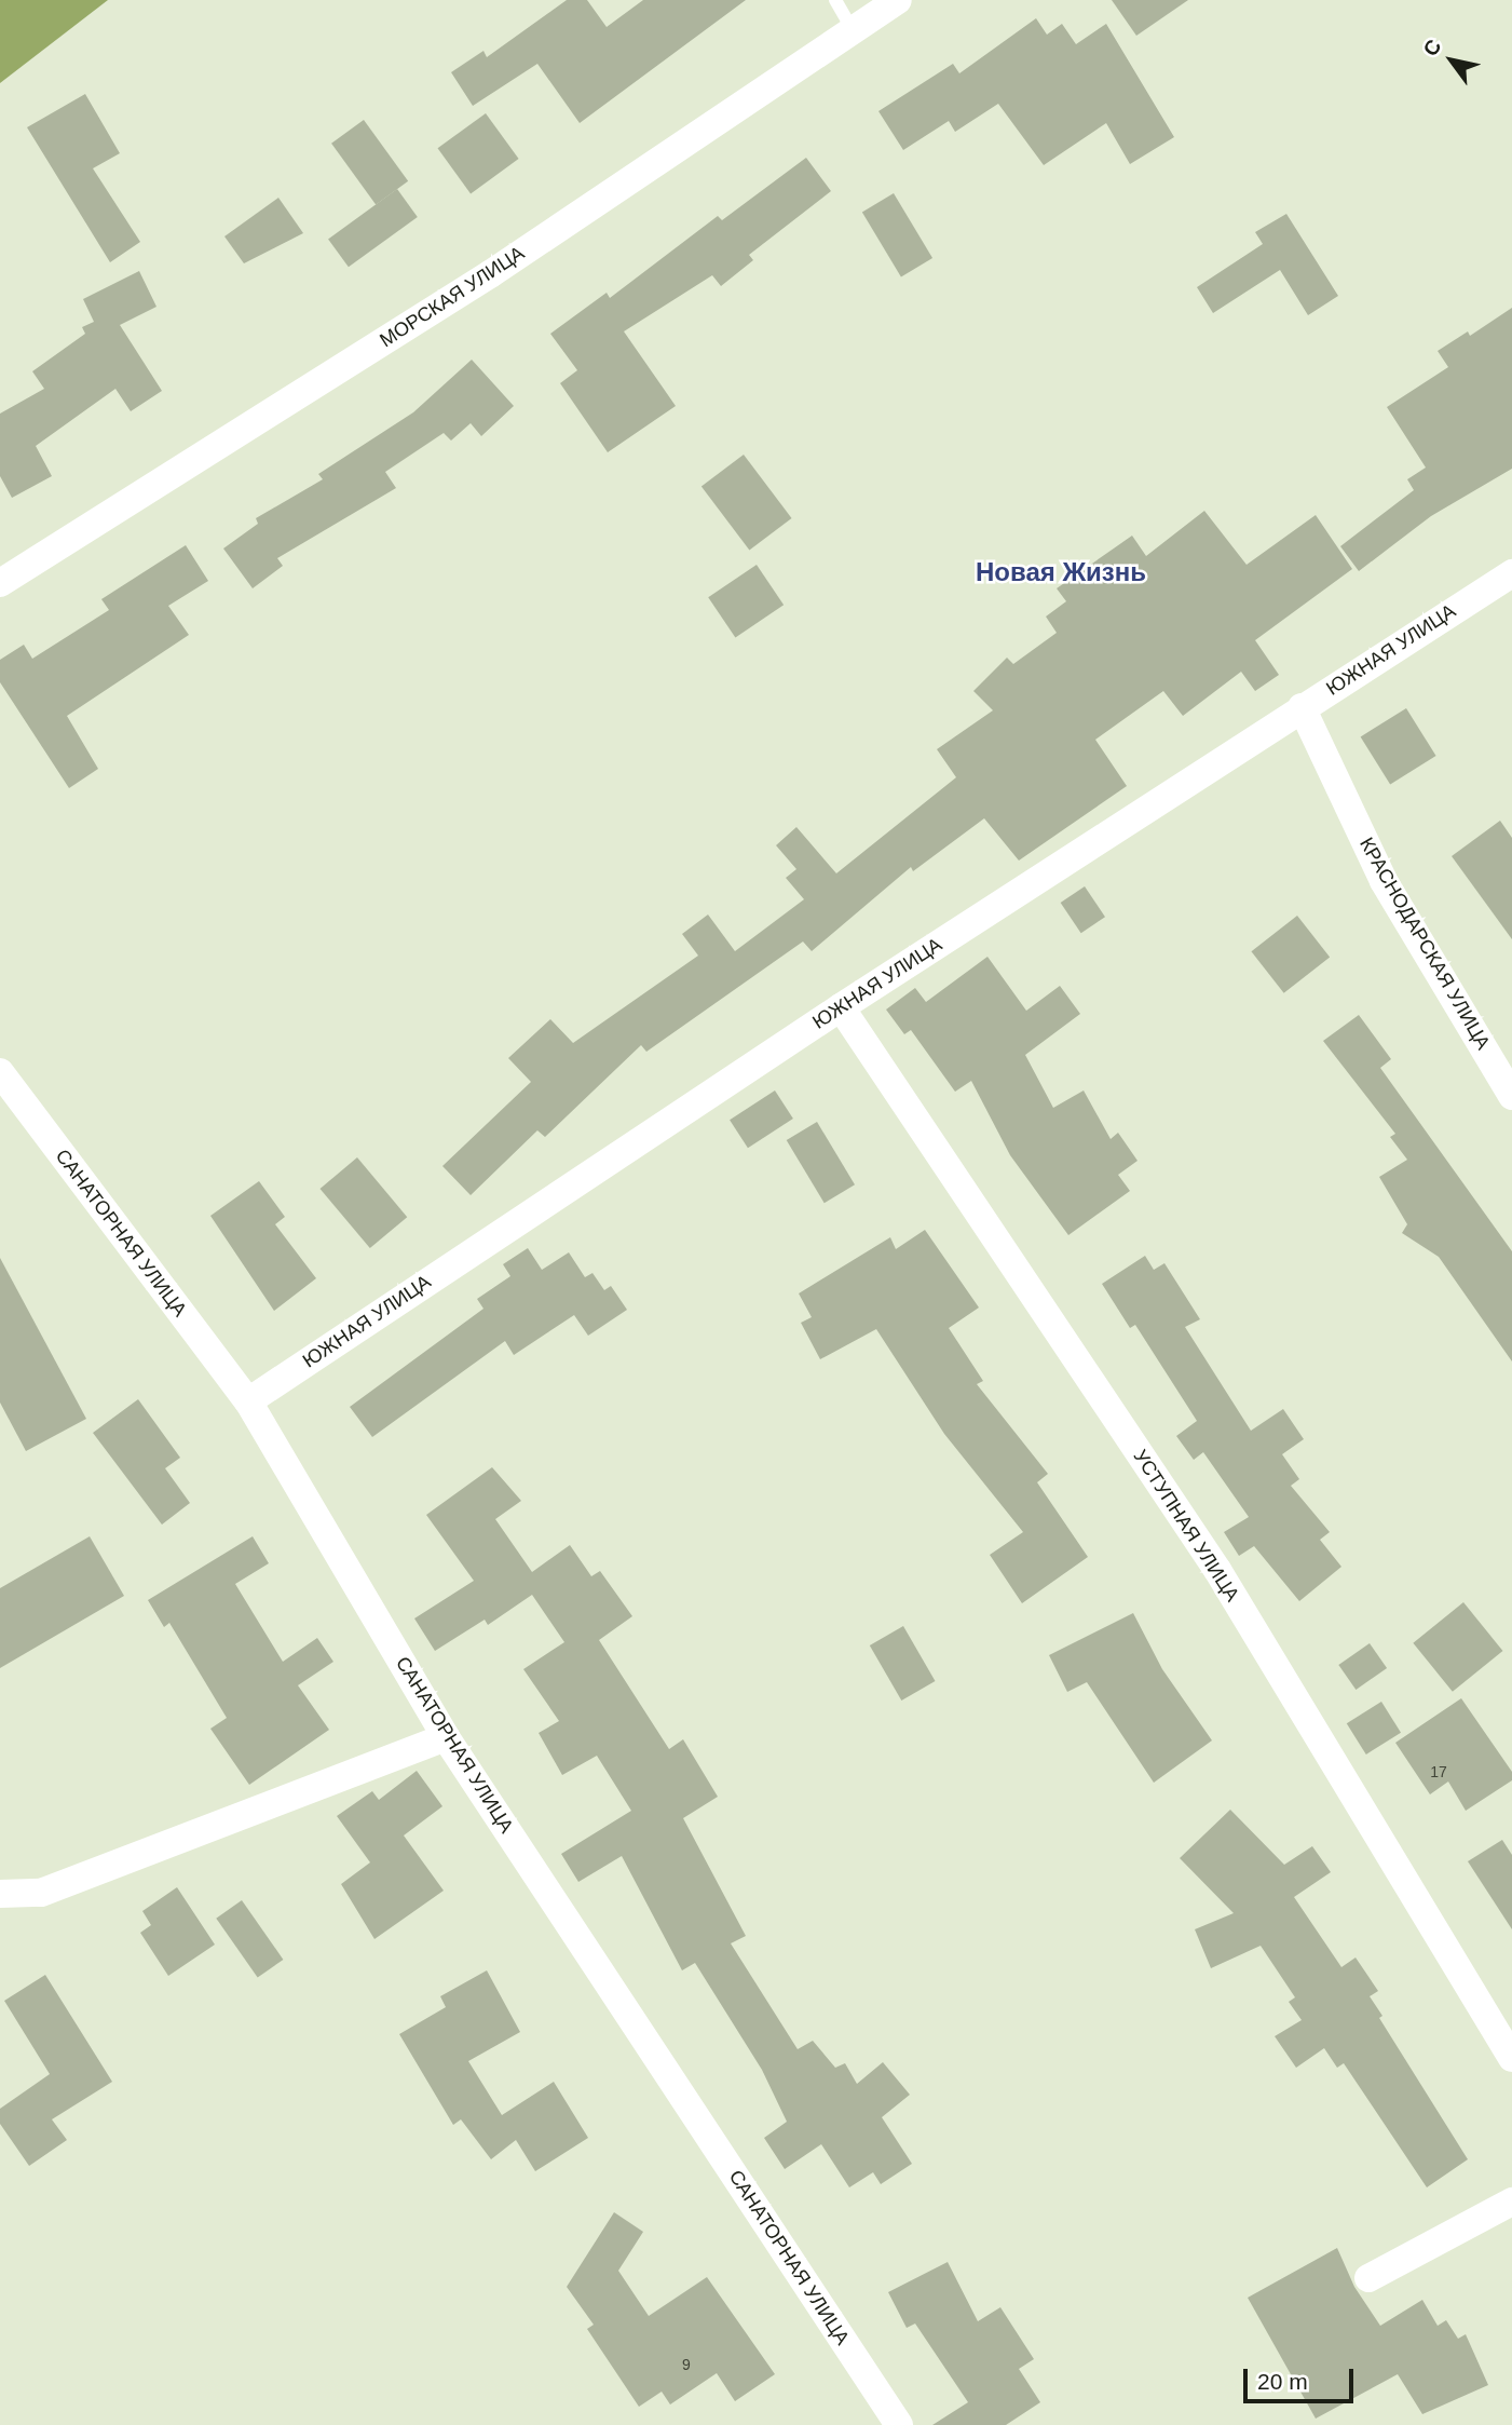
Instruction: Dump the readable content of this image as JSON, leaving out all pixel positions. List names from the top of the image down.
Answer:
{
  "streets": {
    "street": [
      "МОРСКАЯ УЛИЦА",
      "ЮЖНАЯ УЛИЦА",
      "КРАСНОДАРСКАЯ УЛИЦА",
      "САНАТОРНАЯ УЛИЦА",
      "УСТУПНАЯ УЛИЦА"
    ]
  },
  "crossings": [
    ["ЮЖНАЯ УЛИЦА", "КРАСНОДАРСКАЯ УЛИЦА"],
    ["ЮЖНАЯ УЛИЦА", "САНАТОРНАЯ УЛИЦА"],
    ["ЮЖНАЯ УЛИЦА", "УСТУПНАЯ УЛИЦА"]
  ],
  "districts": ["Новая Жизнь"],
  "house_numbers": ["17", "9"],
  "scale_bar": "20 m",
  "north": "top left"
}
